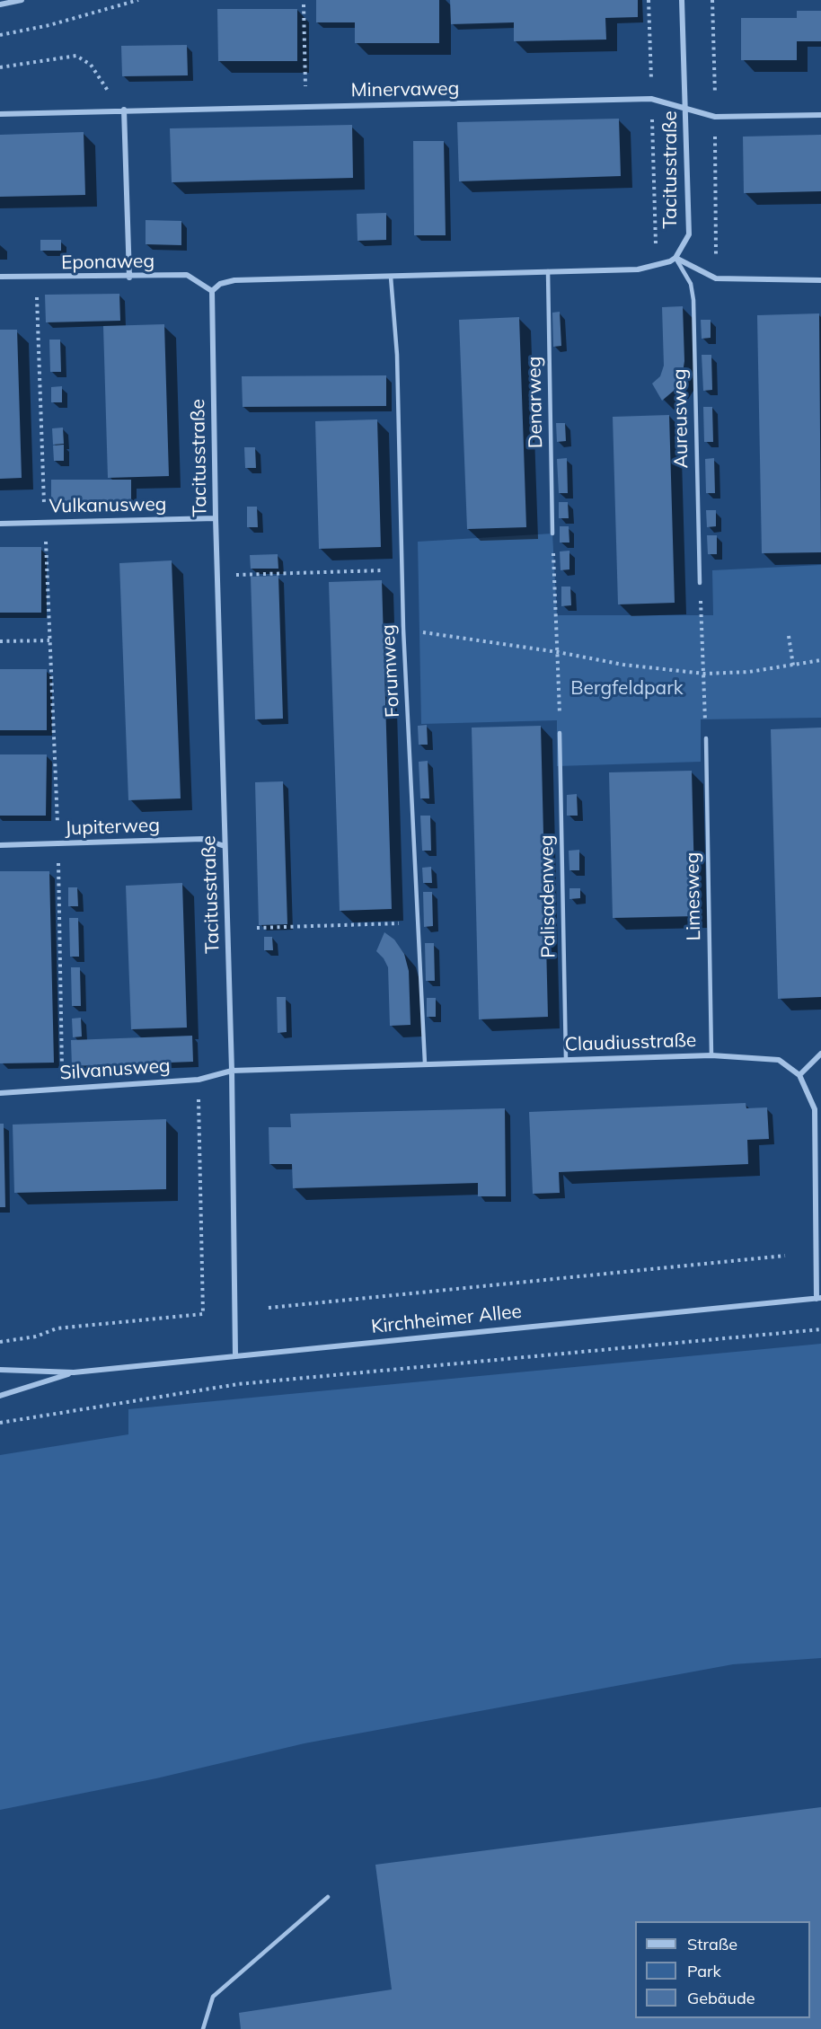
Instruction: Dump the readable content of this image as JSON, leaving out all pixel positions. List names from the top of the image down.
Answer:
{
  "streets": {
    "street": [
      "Minervaweg",
      "Tacitusstraße",
      "Eponaweg",
      "Vulkanusweg",
      "Jupiterweg",
      "Claudiusstraße",
      "Silvanusweg",
      "Kirchheimer Allee"
    ],
    "lane": [
      "Denarweg",
      "Aureusweg",
      "Forumweg",
      "Palisadenweg",
      "Limesweg"
    ]
  },
  "crossings": [
    ["Minervaweg", "Tacitusstraße"],
    ["Tacitusstraße", "Eponaweg"],
    ["Tacitusstraße", "Aureusweg"],
    ["Tacitusstraße", "Vulkanusweg"],
    ["Tacitusstraße", "Jupiterweg"],
    ["Tacitusstraße", "Claudiusstraße"],
    ["Tacitusstraße", "Silvanusweg"],
    ["Tacitusstraße", "Kirchheimer Allee"],
    ["Forumweg", "Claudiusstraße"],
    ["Palisadenweg", "Claudiusstraße"],
    ["Limesweg", "Claudiusstraße"],
    ["Claudiusstraße", "Silvanusweg"]
  ],
  "parks": ["Bergfeldpark"],
  "legend": ["Straße", "Park", "Gebäude"]
}
